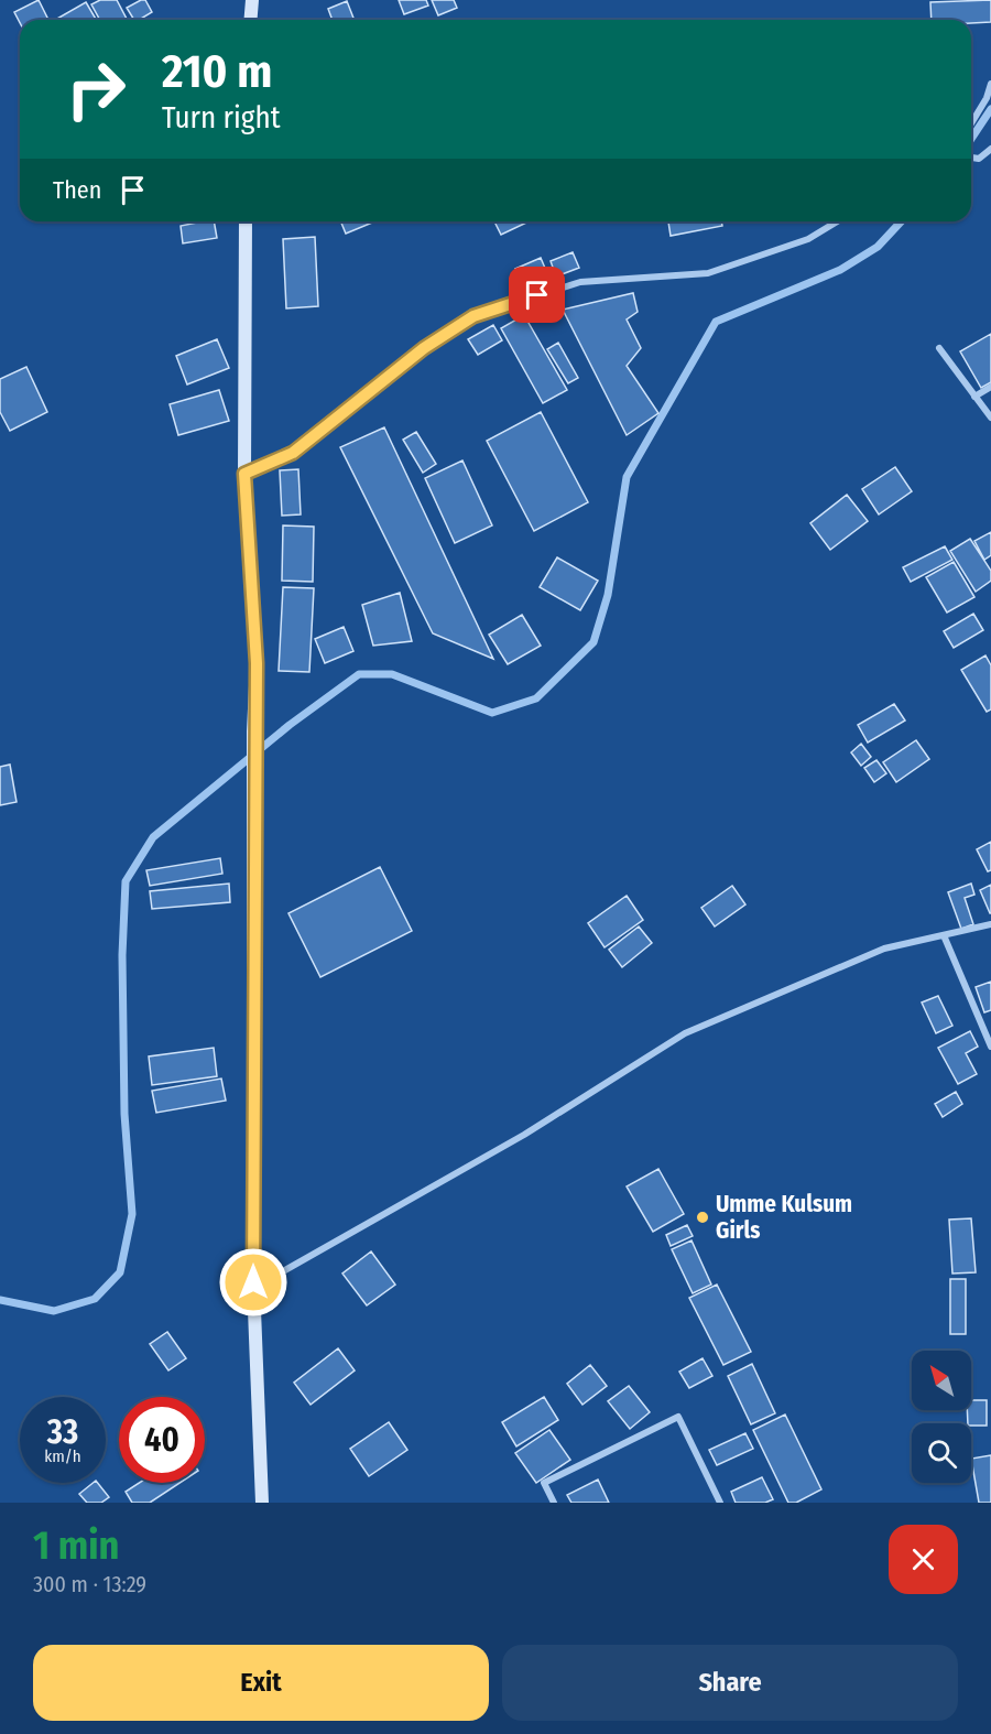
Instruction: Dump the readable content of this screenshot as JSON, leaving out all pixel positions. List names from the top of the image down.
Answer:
{
  "places": ["Umme Kulsum Girls"],
  "north": "top left",
  "page": {
    "turn": ["210 m", "Turn right"],
    "then": "Then",
    "speed": "33 km/h",
    "limit": "40",
    "heading": ["1 min", "300 m · 13:29"],
    "buttons": ["Exit", "Share"]
  }
}
